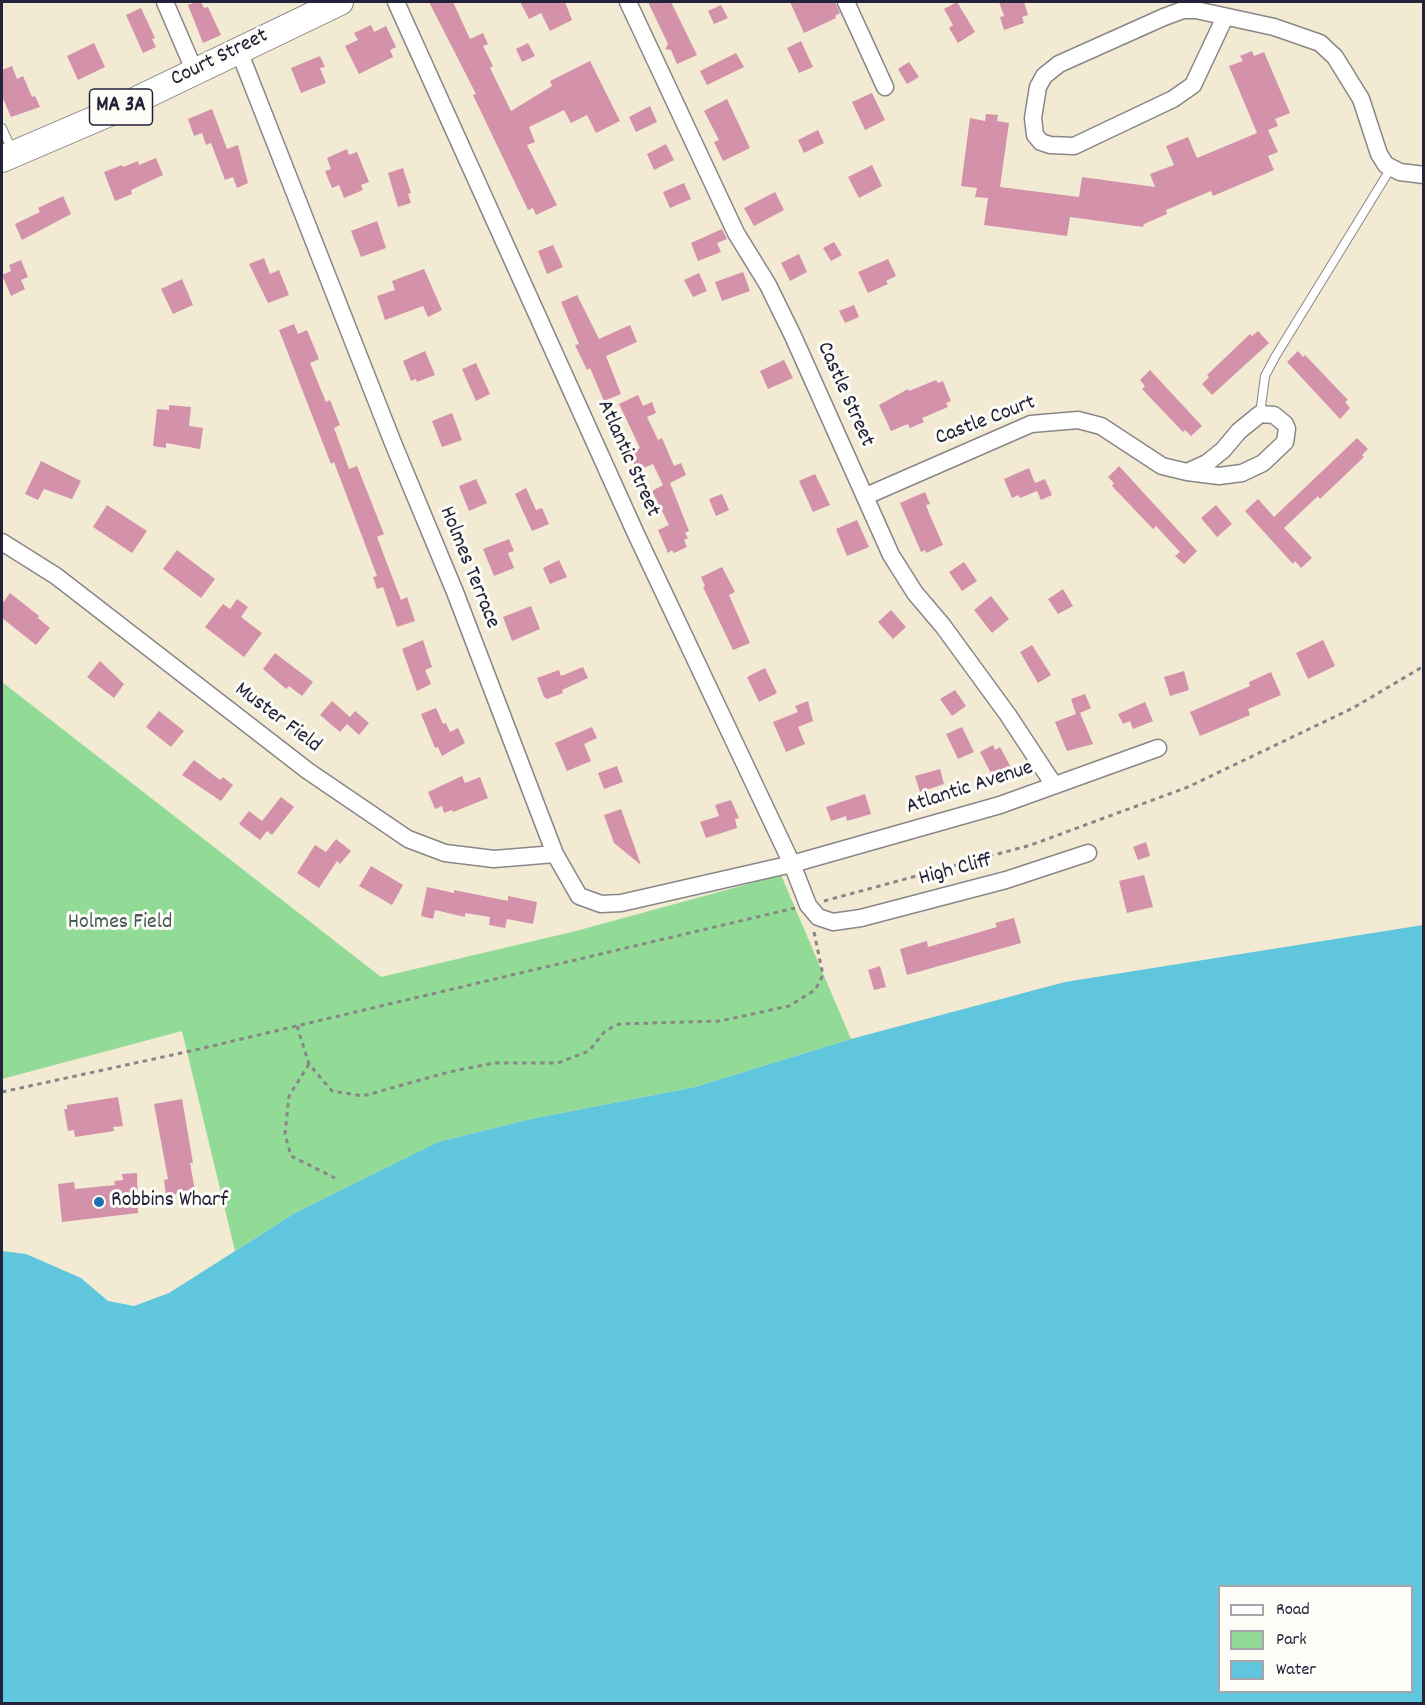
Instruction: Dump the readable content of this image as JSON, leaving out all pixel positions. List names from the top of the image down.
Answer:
{
  "streets": {
    "main road": ["Court Street", "MA 3A"],
    "street": [
      "Castle Street",
      "Castle Court",
      "Atlantic Street",
      "Holmes Terrace",
      "Muster Field",
      "Atlantic Avenue",
      "High Cliff"
    ]
  },
  "crossings": [
    ["Court Street", "Holmes Terrace"],
    ["Castle Street", "Castle Court"],
    ["Castle Street", "Atlantic Avenue"],
    ["Atlantic Street", "Holmes Terrace"],
    ["Atlantic Street", "Atlantic Avenue"],
    ["Atlantic Street", "High Cliff"],
    ["Holmes Terrace", "Muster Field"],
    ["Holmes Terrace", "Atlantic Avenue"]
  ],
  "parks": ["Holmes Field"],
  "places": ["Robbins Wharf"],
  "legend": ["Road", "Park", "Water"]
}
